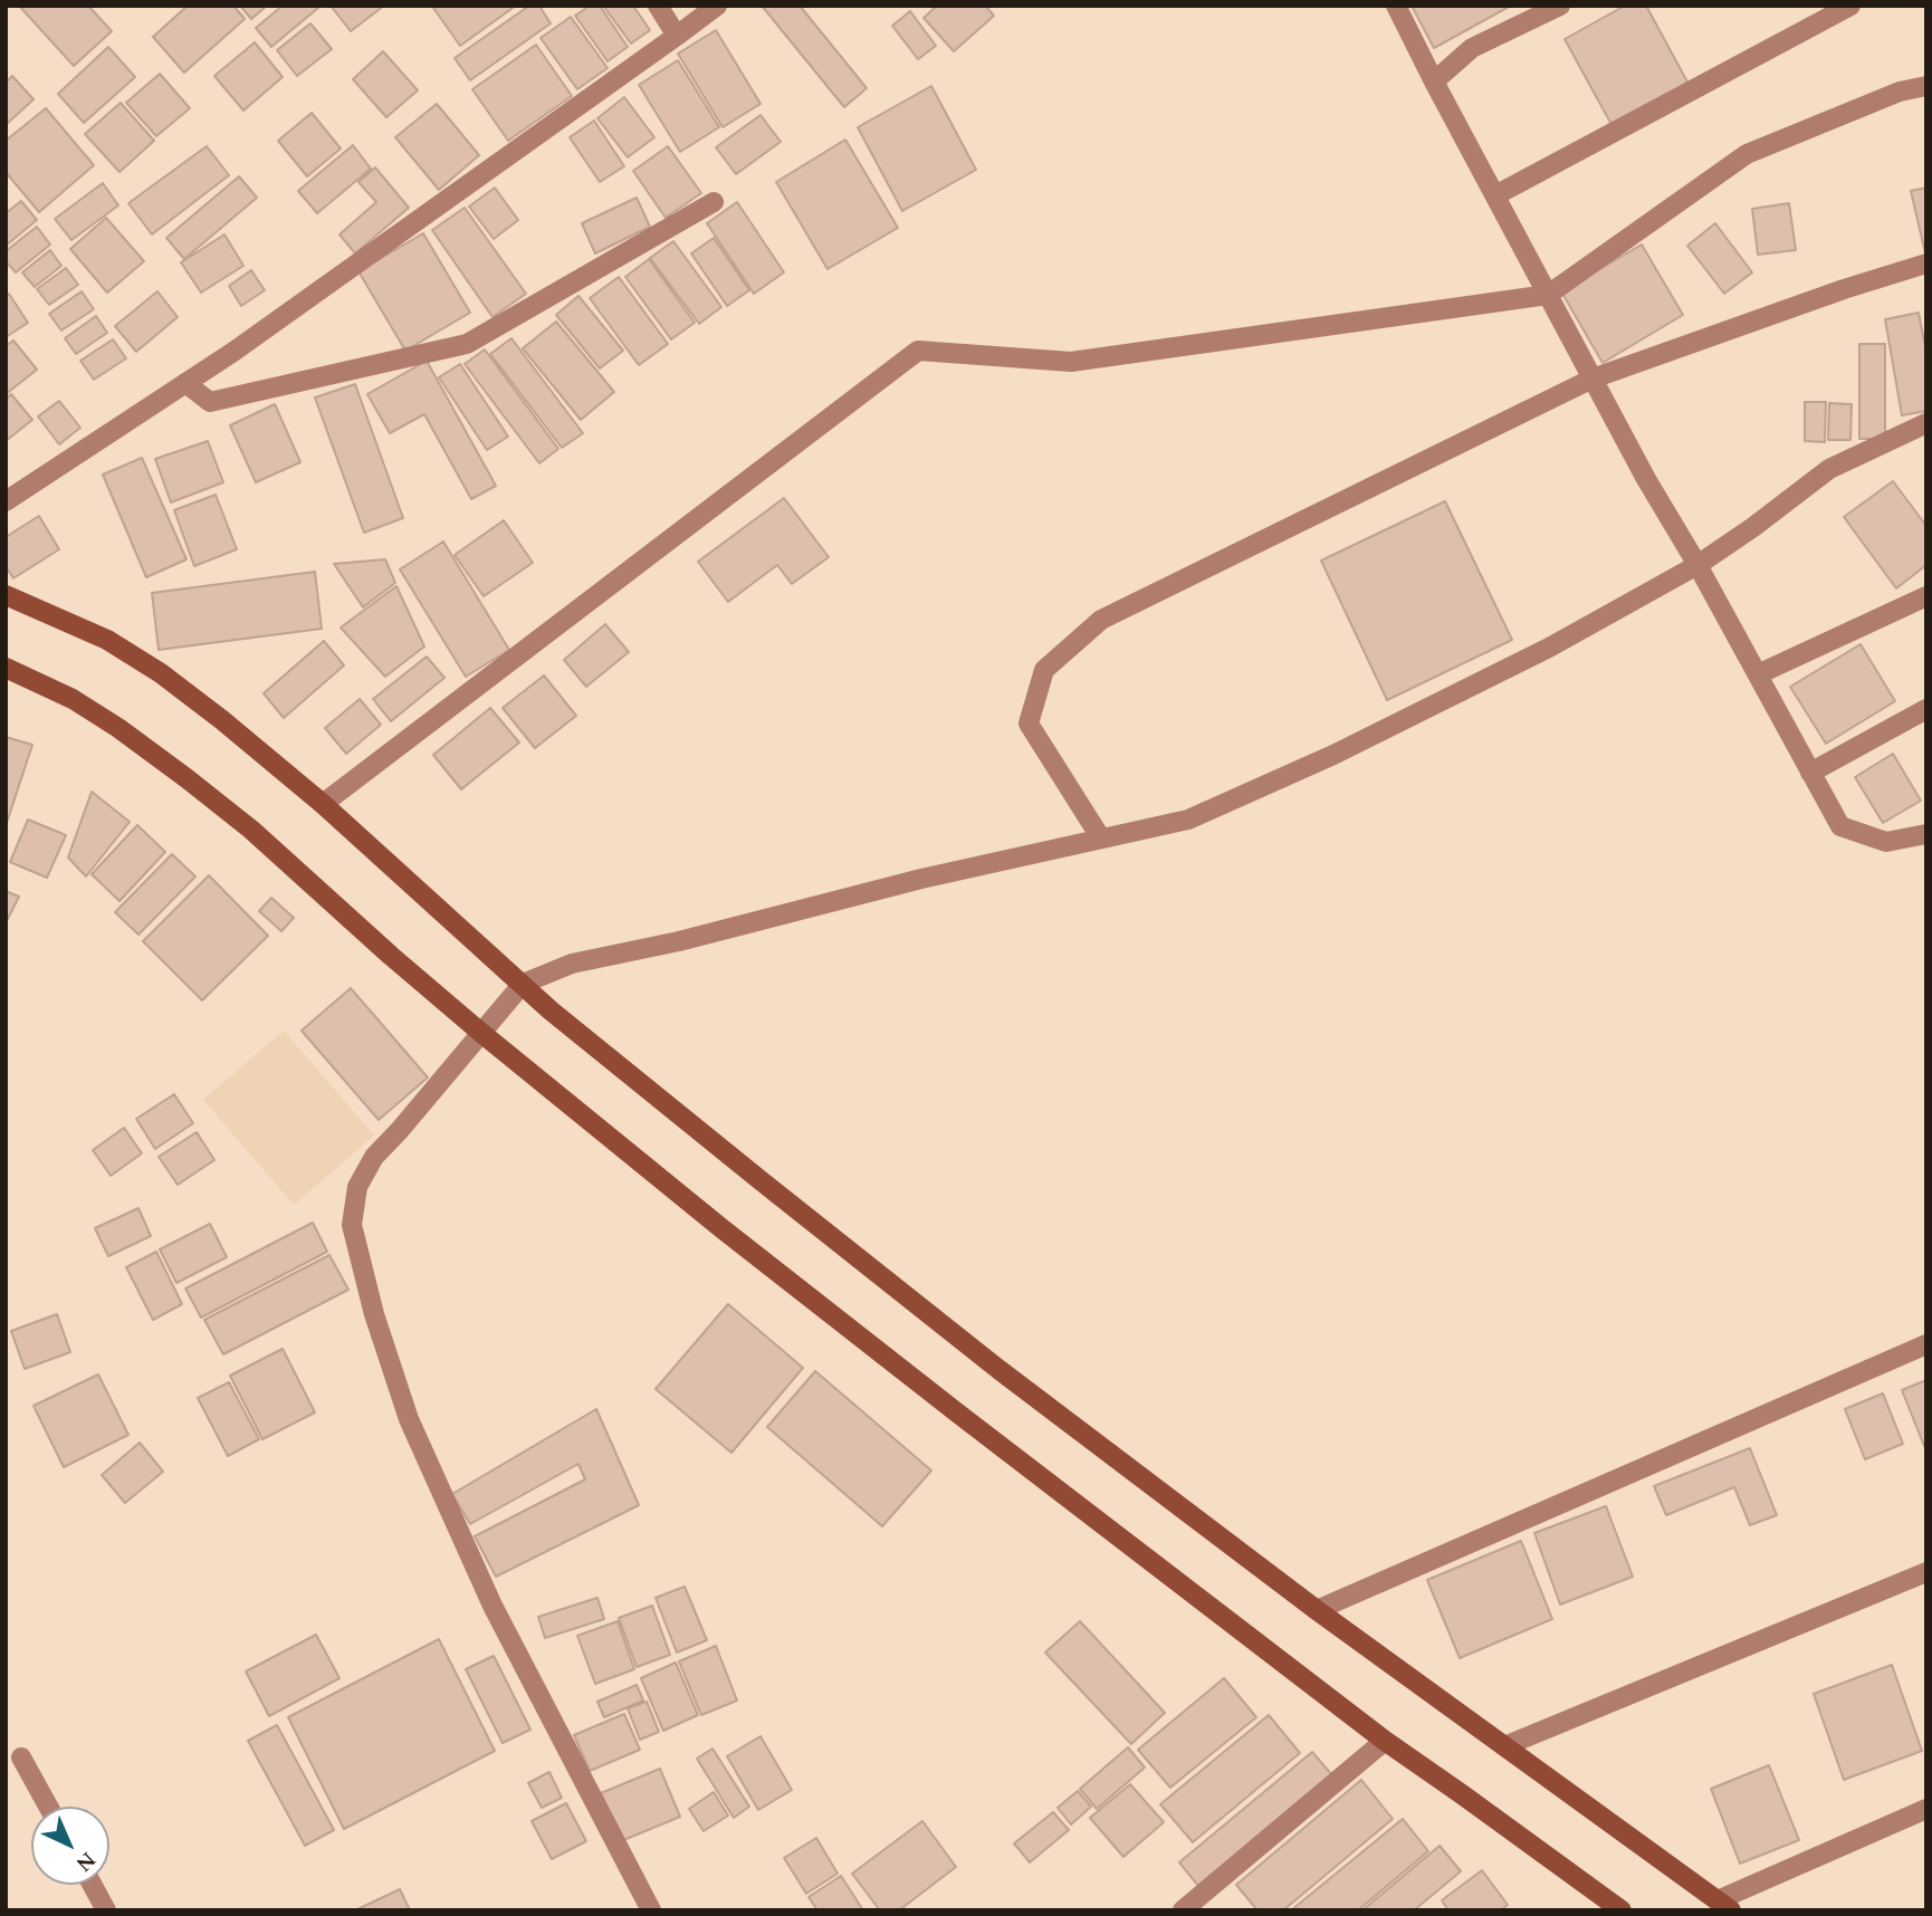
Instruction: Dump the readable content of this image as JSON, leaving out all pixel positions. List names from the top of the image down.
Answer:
{
  "north": "bottom right"
}
